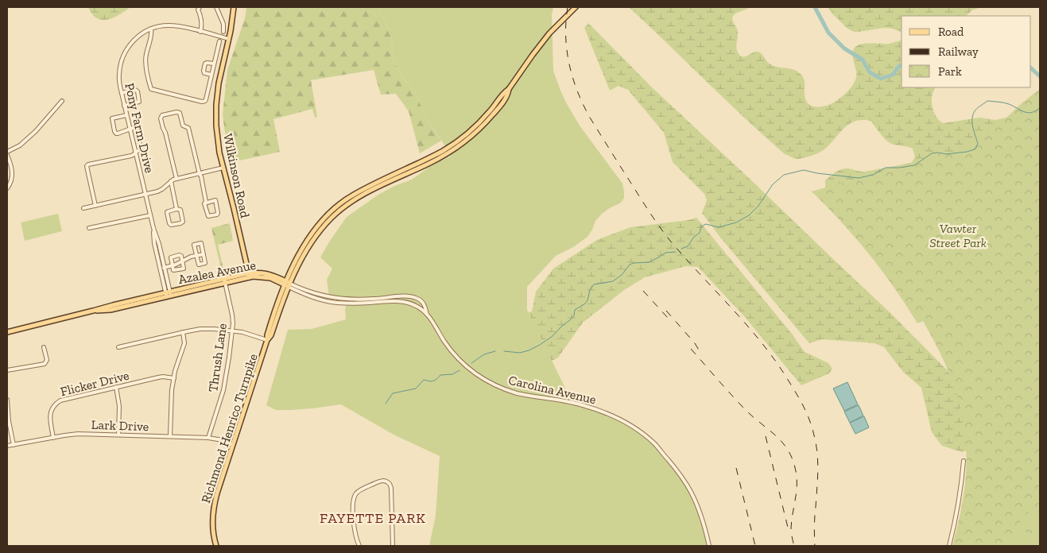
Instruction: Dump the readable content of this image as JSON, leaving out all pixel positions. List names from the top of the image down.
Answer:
{
  "streets": {
    "main road": ["Wilkinson Road", "Azalea Avenue", "Richmond Henrico Turnpike"],
    "street": [
      "Pony Farm Drive",
      "Thrush Lane",
      "Flicker Drive",
      "Carolina Avenue",
      "Lark Drive"
    ]
  },
  "crossings": [
    ["Pony Farm Drive", "Wilkinson Road"],
    ["Pony Farm Drive", "Azalea Avenue"],
    ["Wilkinson Road", "Azalea Avenue"],
    ["Azalea Avenue", "Thrush Lane"],
    ["Azalea Avenue", "Carolina Avenue"],
    ["Azalea Avenue", "Richmond Henrico Turnpike"],
    ["Thrush Lane", "Lark Drive"],
    ["Flicker Drive", "Lark Drive"],
    ["Lark Drive", "Richmond Henrico Turnpike"]
  ],
  "districts": ["FAYETTE PARK"],
  "parks": ["Vawter Street Park"],
  "legend": ["Road", "Railway", "Park"]
}
